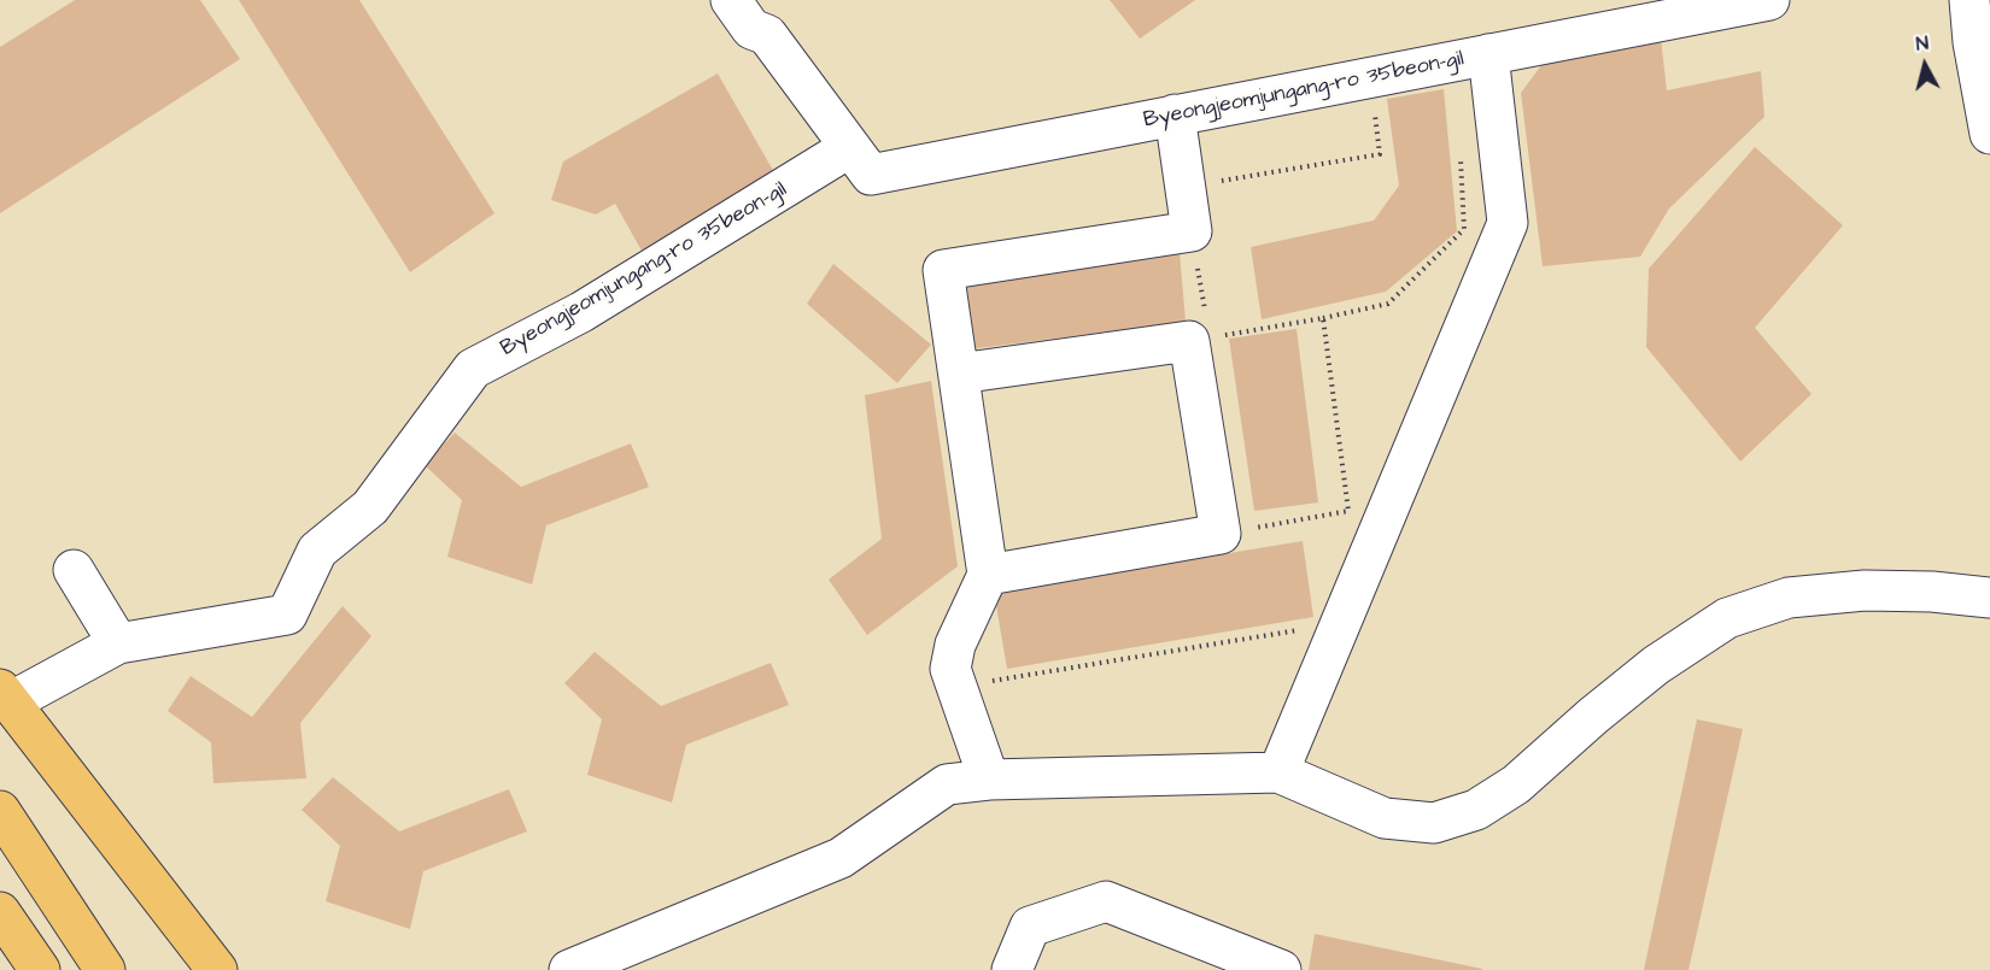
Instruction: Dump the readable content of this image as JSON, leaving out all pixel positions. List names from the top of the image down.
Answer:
{
  "streets": {
    "street": ["Byeongjeomjungang-ro 35beon-gil"]
  },
  "north": "top"
}
